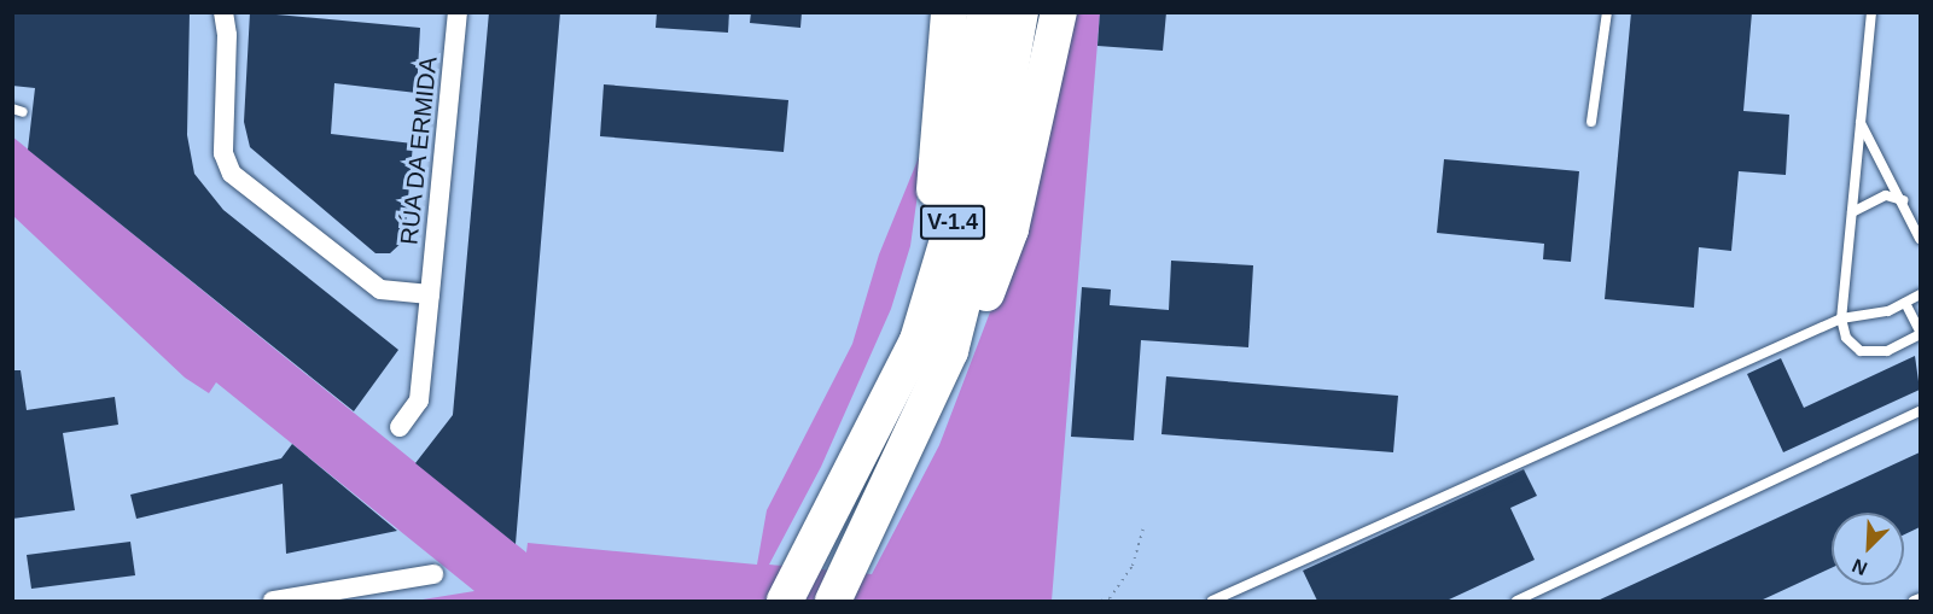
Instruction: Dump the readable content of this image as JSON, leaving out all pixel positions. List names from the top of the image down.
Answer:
{
  "streets": {
    "highway": ["V-1.4"],
    "street": ["RÚA DA ERMIDA"]
  },
  "north": "bottom left"
}
